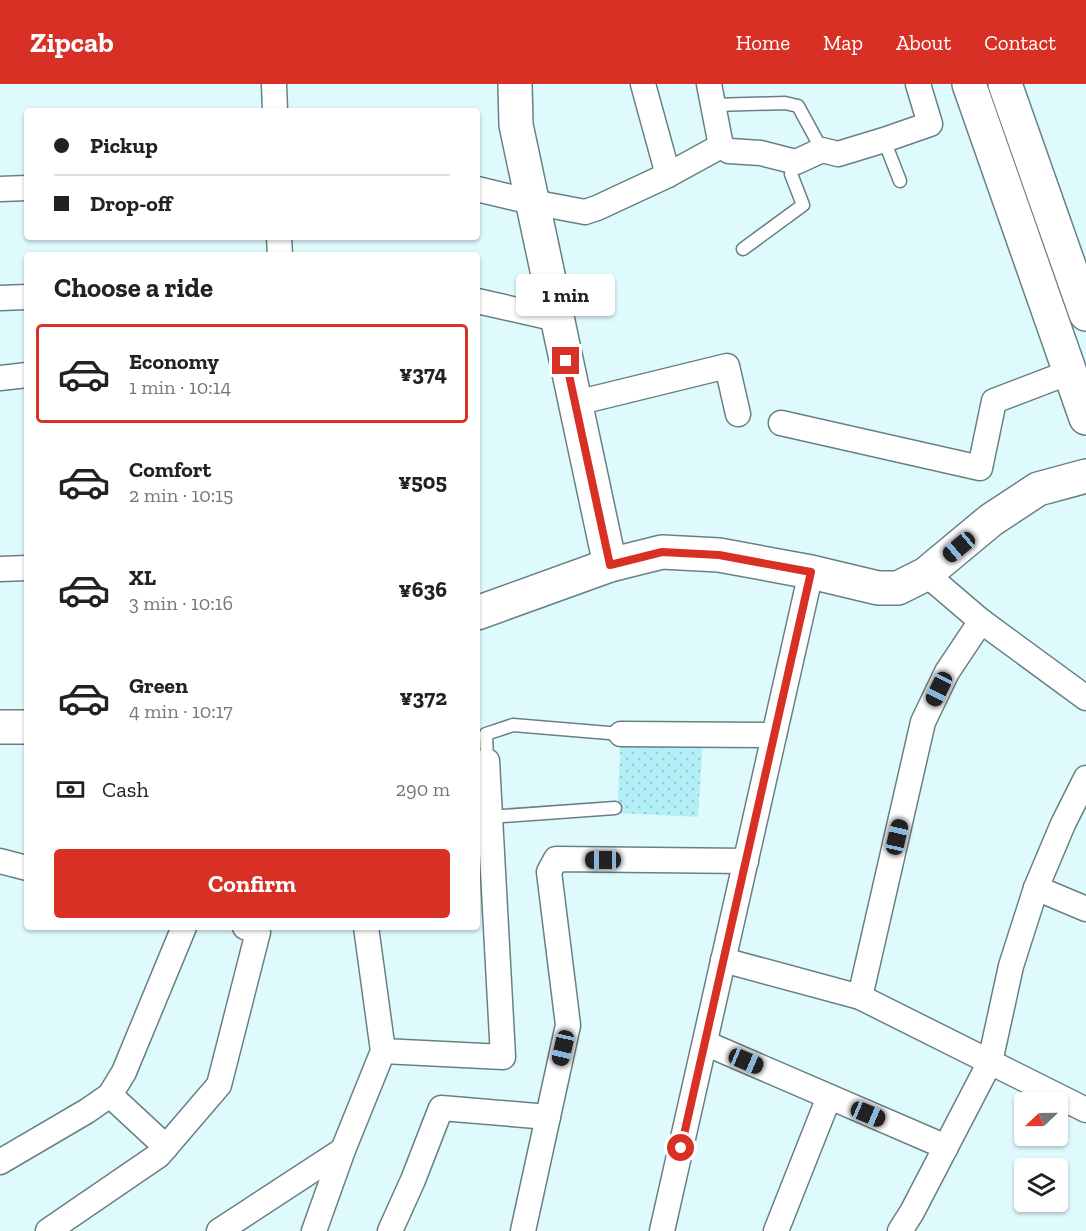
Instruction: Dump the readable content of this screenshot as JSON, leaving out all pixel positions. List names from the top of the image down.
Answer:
{
  "north": "left",
  "page": {
    "header": "Zipcab",
    "nav": [
      "Home",
      "Map",
      "About",
      "Contact"
    ],
    "banner": ["Pickup", "Drop-off"],
    "heading": "Choose a ride",
    "bubble": "1 min",
    "list": [
      {
        "name": "Economy",
        "note": "1 min · 10:14",
        "value": "¥374"
      },
      {
        "name": "Comfort",
        "note": "2 min · 10:15",
        "value": "¥505"
      },
      {
        "name": "XL",
        "note": "3 min · 10:16",
        "value": "¥636"
      },
      {
        "name": "Green",
        "note": "4 min · 10:17",
        "value": "¥372"
      }
    ],
    "pay": ["Cash", "290 m"],
    "buttons": "Confirm"
  }
}
